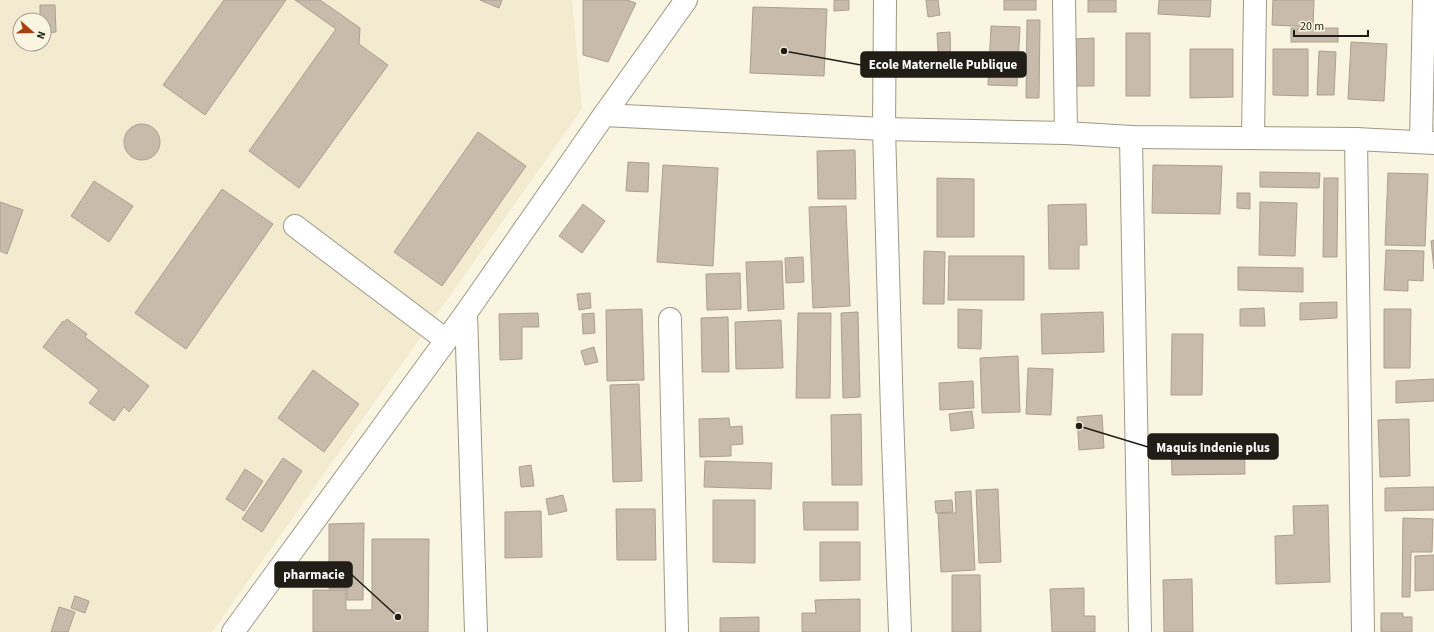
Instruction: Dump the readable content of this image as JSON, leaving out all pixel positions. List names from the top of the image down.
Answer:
{
  "places": ["Ecole Maternelle Publique", "Maquis Indenie plus", "pharmacie"],
  "scale_bar": "20 m",
  "north": "right"
}
